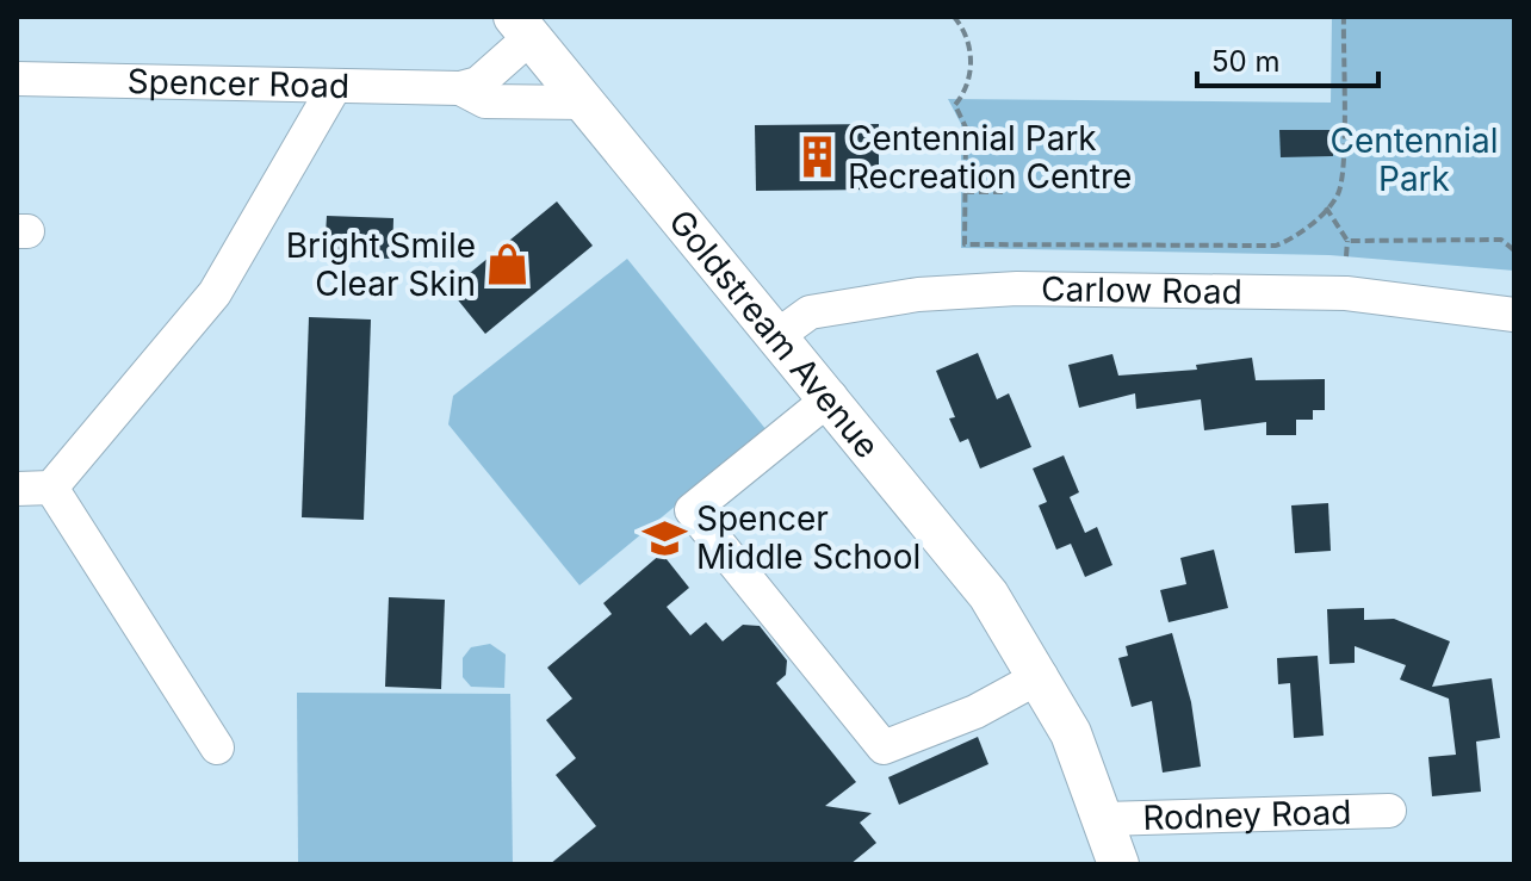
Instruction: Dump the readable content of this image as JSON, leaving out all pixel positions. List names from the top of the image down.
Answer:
{
  "streets": {
    "main road": ["Goldstream Avenue"],
    "street": ["Spencer Road", "Carlow Road", "Rodney Road"]
  },
  "crossings": [
    ["Spencer Road", "Goldstream Avenue"],
    ["Carlow Road", "Goldstream Avenue"],
    ["Goldstream Avenue", "Rodney Road"]
  ],
  "parks": ["Centennial Park"],
  "places": {
    "building": ["Centennial Park Recreation Centre"],
    "shop": ["Bright Smile Clear Skin"],
    "school or university": ["Spencer Middle School"]
  },
  "scale_bar": "50 m"
}
